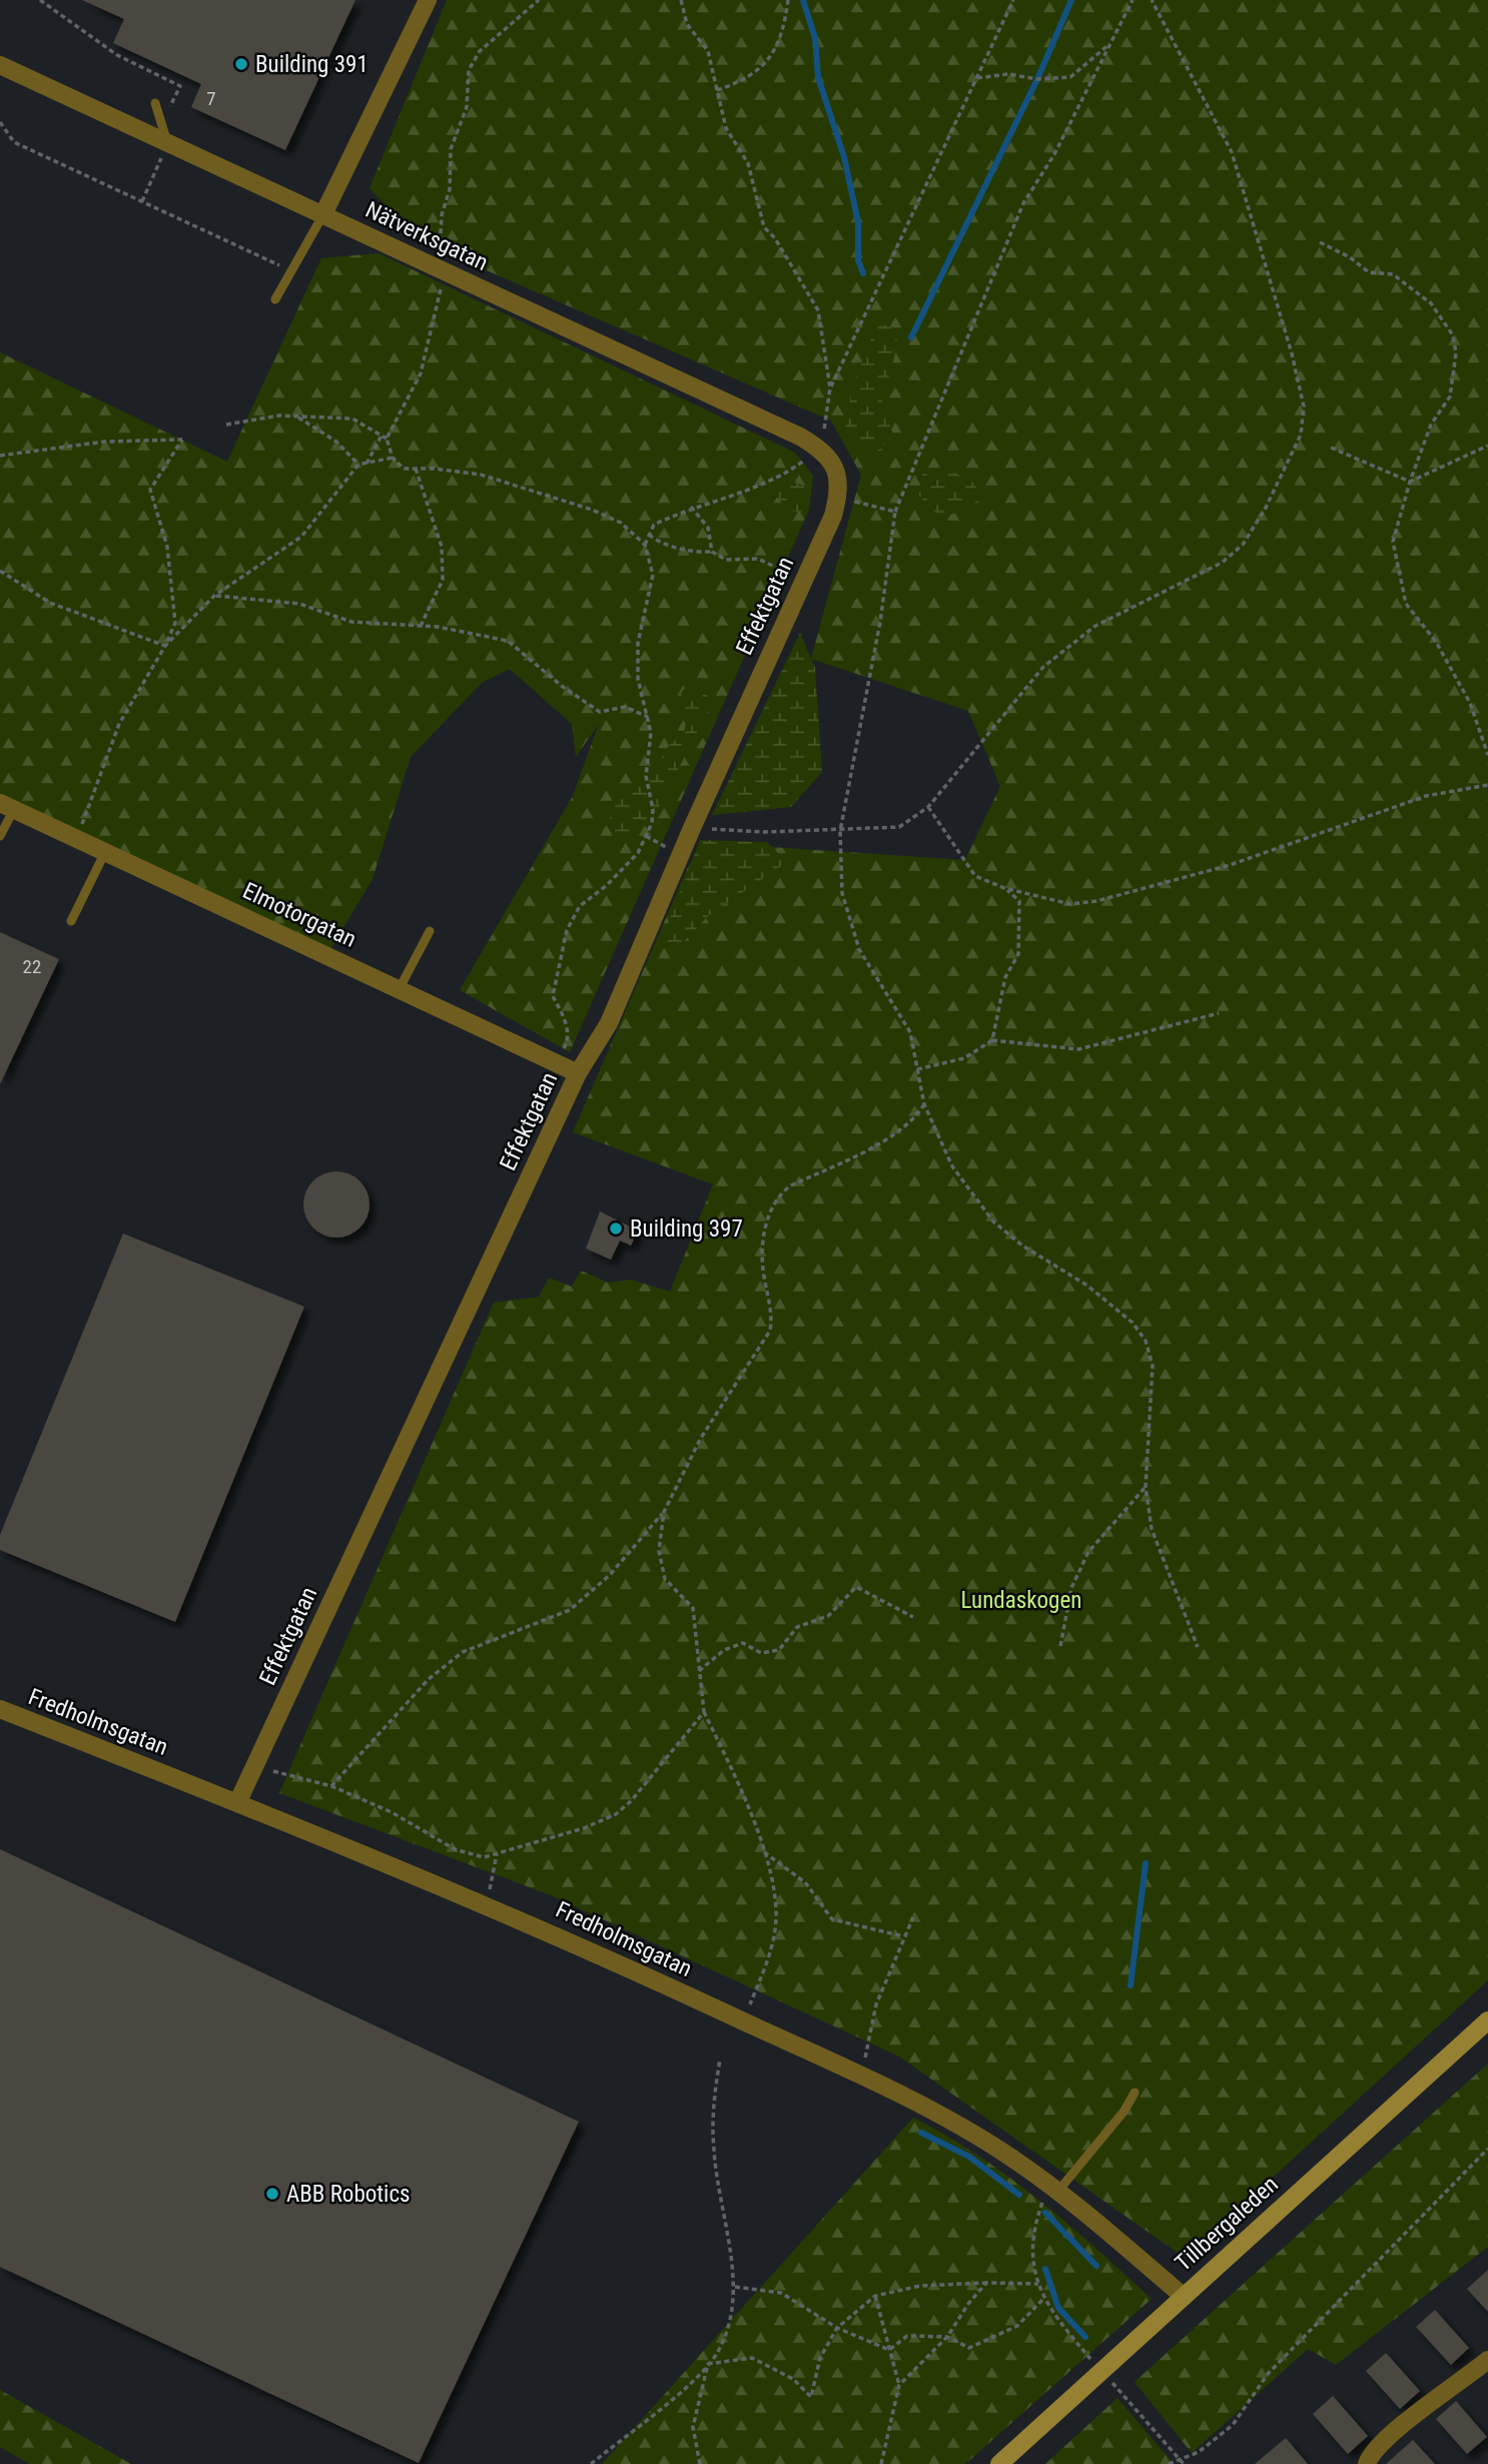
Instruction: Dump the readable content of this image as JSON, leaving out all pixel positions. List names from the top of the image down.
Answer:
{
  "streets": {
    "main road": ["Tillbergaleden"],
    "street": [
      "Nätverksgatan",
      "Effektgatan",
      "Elmotorgatan",
      "Fredholmsgatan"
    ]
  },
  "crossings": [
    ["Nätverksgatan", "Effektgatan"],
    ["Effektgatan", "Elmotorgatan"],
    ["Effektgatan", "Fredholmsgatan"],
    ["Fredholmsgatan", "Tillbergaleden"]
  ],
  "parks": ["Lundaskogen"],
  "places": ["Building 391", "Building 397", "ABB Robotics"],
  "house_numbers": ["7", "22"]
}
